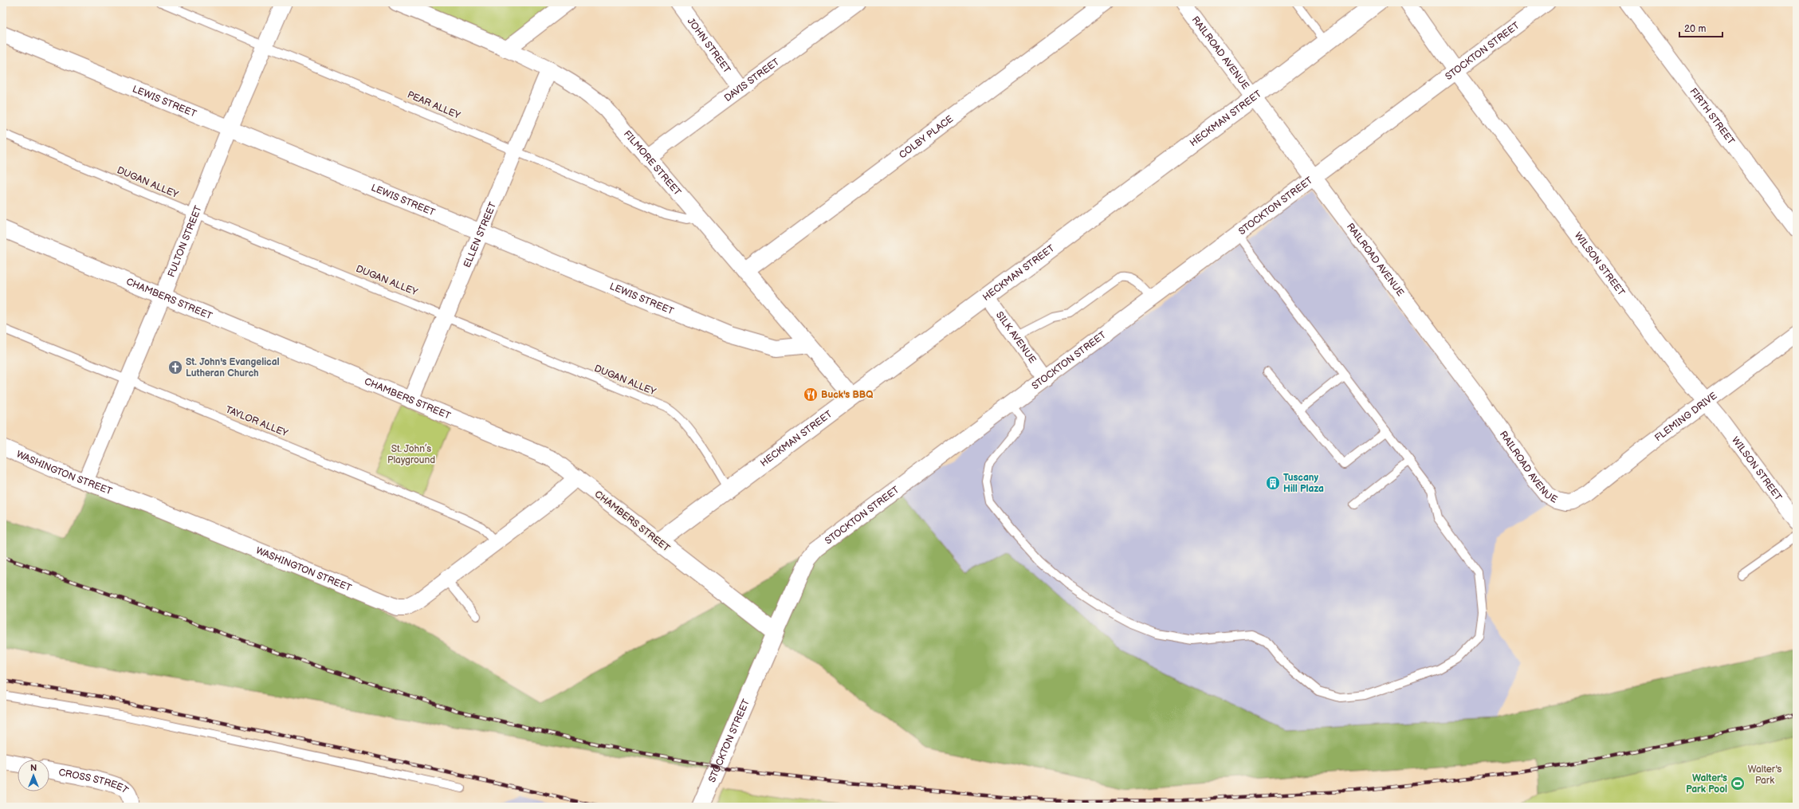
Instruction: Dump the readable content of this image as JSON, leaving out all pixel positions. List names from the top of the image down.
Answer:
{
  "streets": {
    "street": [
      "JOHN STREET",
      "STOCKTON STREET",
      "RAILROAD AVENUE",
      "DAVIS STREET",
      "LEWIS STREET",
      "FIRTH STREET",
      "HECKMAN STREET",
      "COLBY PLACE",
      "FILMORE STREET",
      "ELLEN STREET",
      "FULTON STREET",
      "WILSON STREET",
      "CHAMBERS STREET",
      "SILK AVENUE",
      "FLEMING DRIVE",
      "WASHINGTON STREET",
      "CROSS STREET"
    ],
    "lane": ["PEAR ALLEY", "DUGAN ALLEY", "TAYLOR ALLEY"]
  },
  "crossings": [
    ["JOHN STREET", "DAVIS STREET"],
    ["STOCKTON STREET", "RAILROAD AVENUE"],
    ["STOCKTON STREET", "WILSON STREET"],
    ["STOCKTON STREET", "CHAMBERS STREET"],
    ["STOCKTON STREET", "SILK AVENUE"],
    ["RAILROAD AVENUE", "HECKMAN STREET"],
    ["RAILROAD AVENUE", "FLEMING DRIVE"],
    ["DAVIS STREET", "FILMORE STREET"],
    ["LEWIS STREET", "FILMORE STREET"],
    ["LEWIS STREET", "ELLEN STREET"],
    ["LEWIS STREET", "FULTON STREET"],
    ["PEAR ALLEY", "FILMORE STREET"],
    ["PEAR ALLEY", "ELLEN STREET"],
    ["PEAR ALLEY", "FULTON STREET"],
    ["HECKMAN STREET", "FILMORE STREET"],
    ["HECKMAN STREET", "DUGAN ALLEY"],
    ["HECKMAN STREET", "CHAMBERS STREET"],
    ["HECKMAN STREET", "SILK AVENUE"],
    ["COLBY PLACE", "FILMORE STREET"],
    ["FILMORE STREET", "ELLEN STREET"],
    ["DUGAN ALLEY", "ELLEN STREET"],
    ["DUGAN ALLEY", "FULTON STREET"],
    ["ELLEN STREET", "CHAMBERS STREET"],
    ["FULTON STREET", "CHAMBERS STREET"],
    ["FULTON STREET", "TAYLOR ALLEY"],
    ["FULTON STREET", "WASHINGTON STREET"],
    ["WILSON STREET", "FLEMING DRIVE"],
    ["CHAMBERS STREET", "WASHINGTON STREET"],
    ["TAYLOR ALLEY", "WASHINGTON STREET"]
  ],
  "parks": ["St. John’s Playground", "Walter's Park"],
  "places": {
    "church": ["St. John's Evangelical Lutheran Church"],
    "restaurant": ["Buck's BBQ"],
    "building": ["Tuscany Hill Plaza"],
    "sports": ["Walter's Park Pool"]
  },
  "scale_bar": "20 m",
  "north": "top"
}
